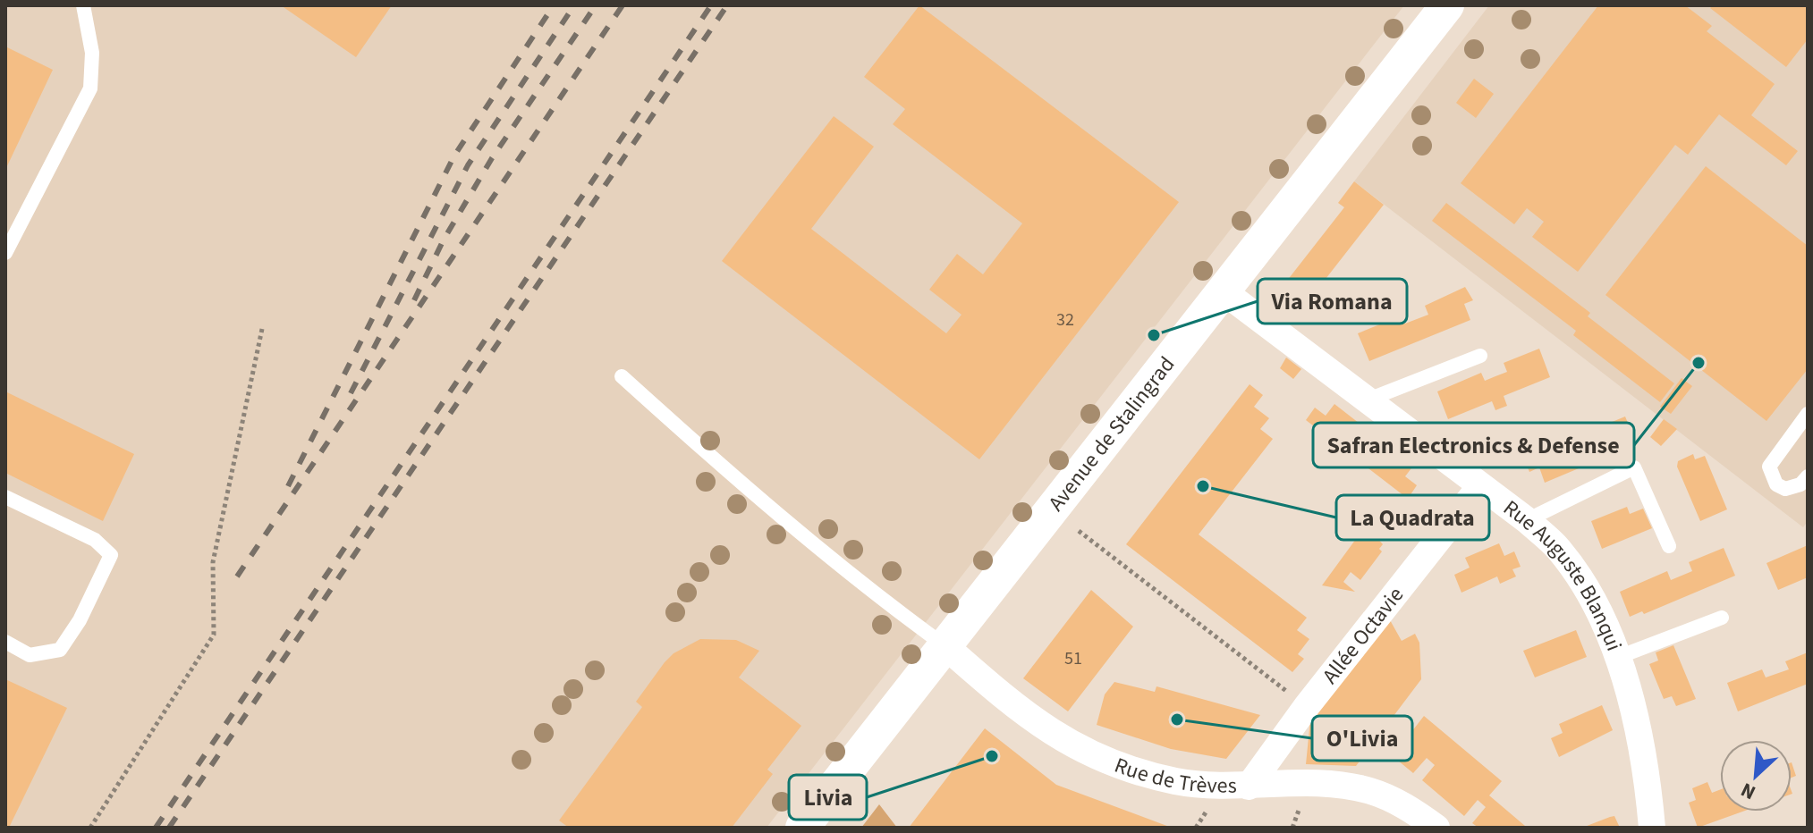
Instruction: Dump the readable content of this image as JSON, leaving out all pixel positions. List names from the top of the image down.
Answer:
{
  "streets": {
    "street": [
      "Avenue de Stalingrad",
      "Rue Auguste Blanqui",
      "Allée Octavie",
      "Rue de Trèves"
    ]
  },
  "crossings": [
    ["Avenue de Stalingrad", "Rue Auguste Blanqui"],
    ["Avenue de Stalingrad", "Rue de Trèves"],
    ["Rue Auguste Blanqui", "Allée Octavie"],
    ["Allée Octavie", "Rue de Trèves"]
  ],
  "places": [
    "Via Romana",
    "Safran Electronics & Defense",
    "La Quadrata",
    "O'Livia",
    "Livia"
  ],
  "house_numbers": ["32", "51"],
  "north": "bottom left"
}
